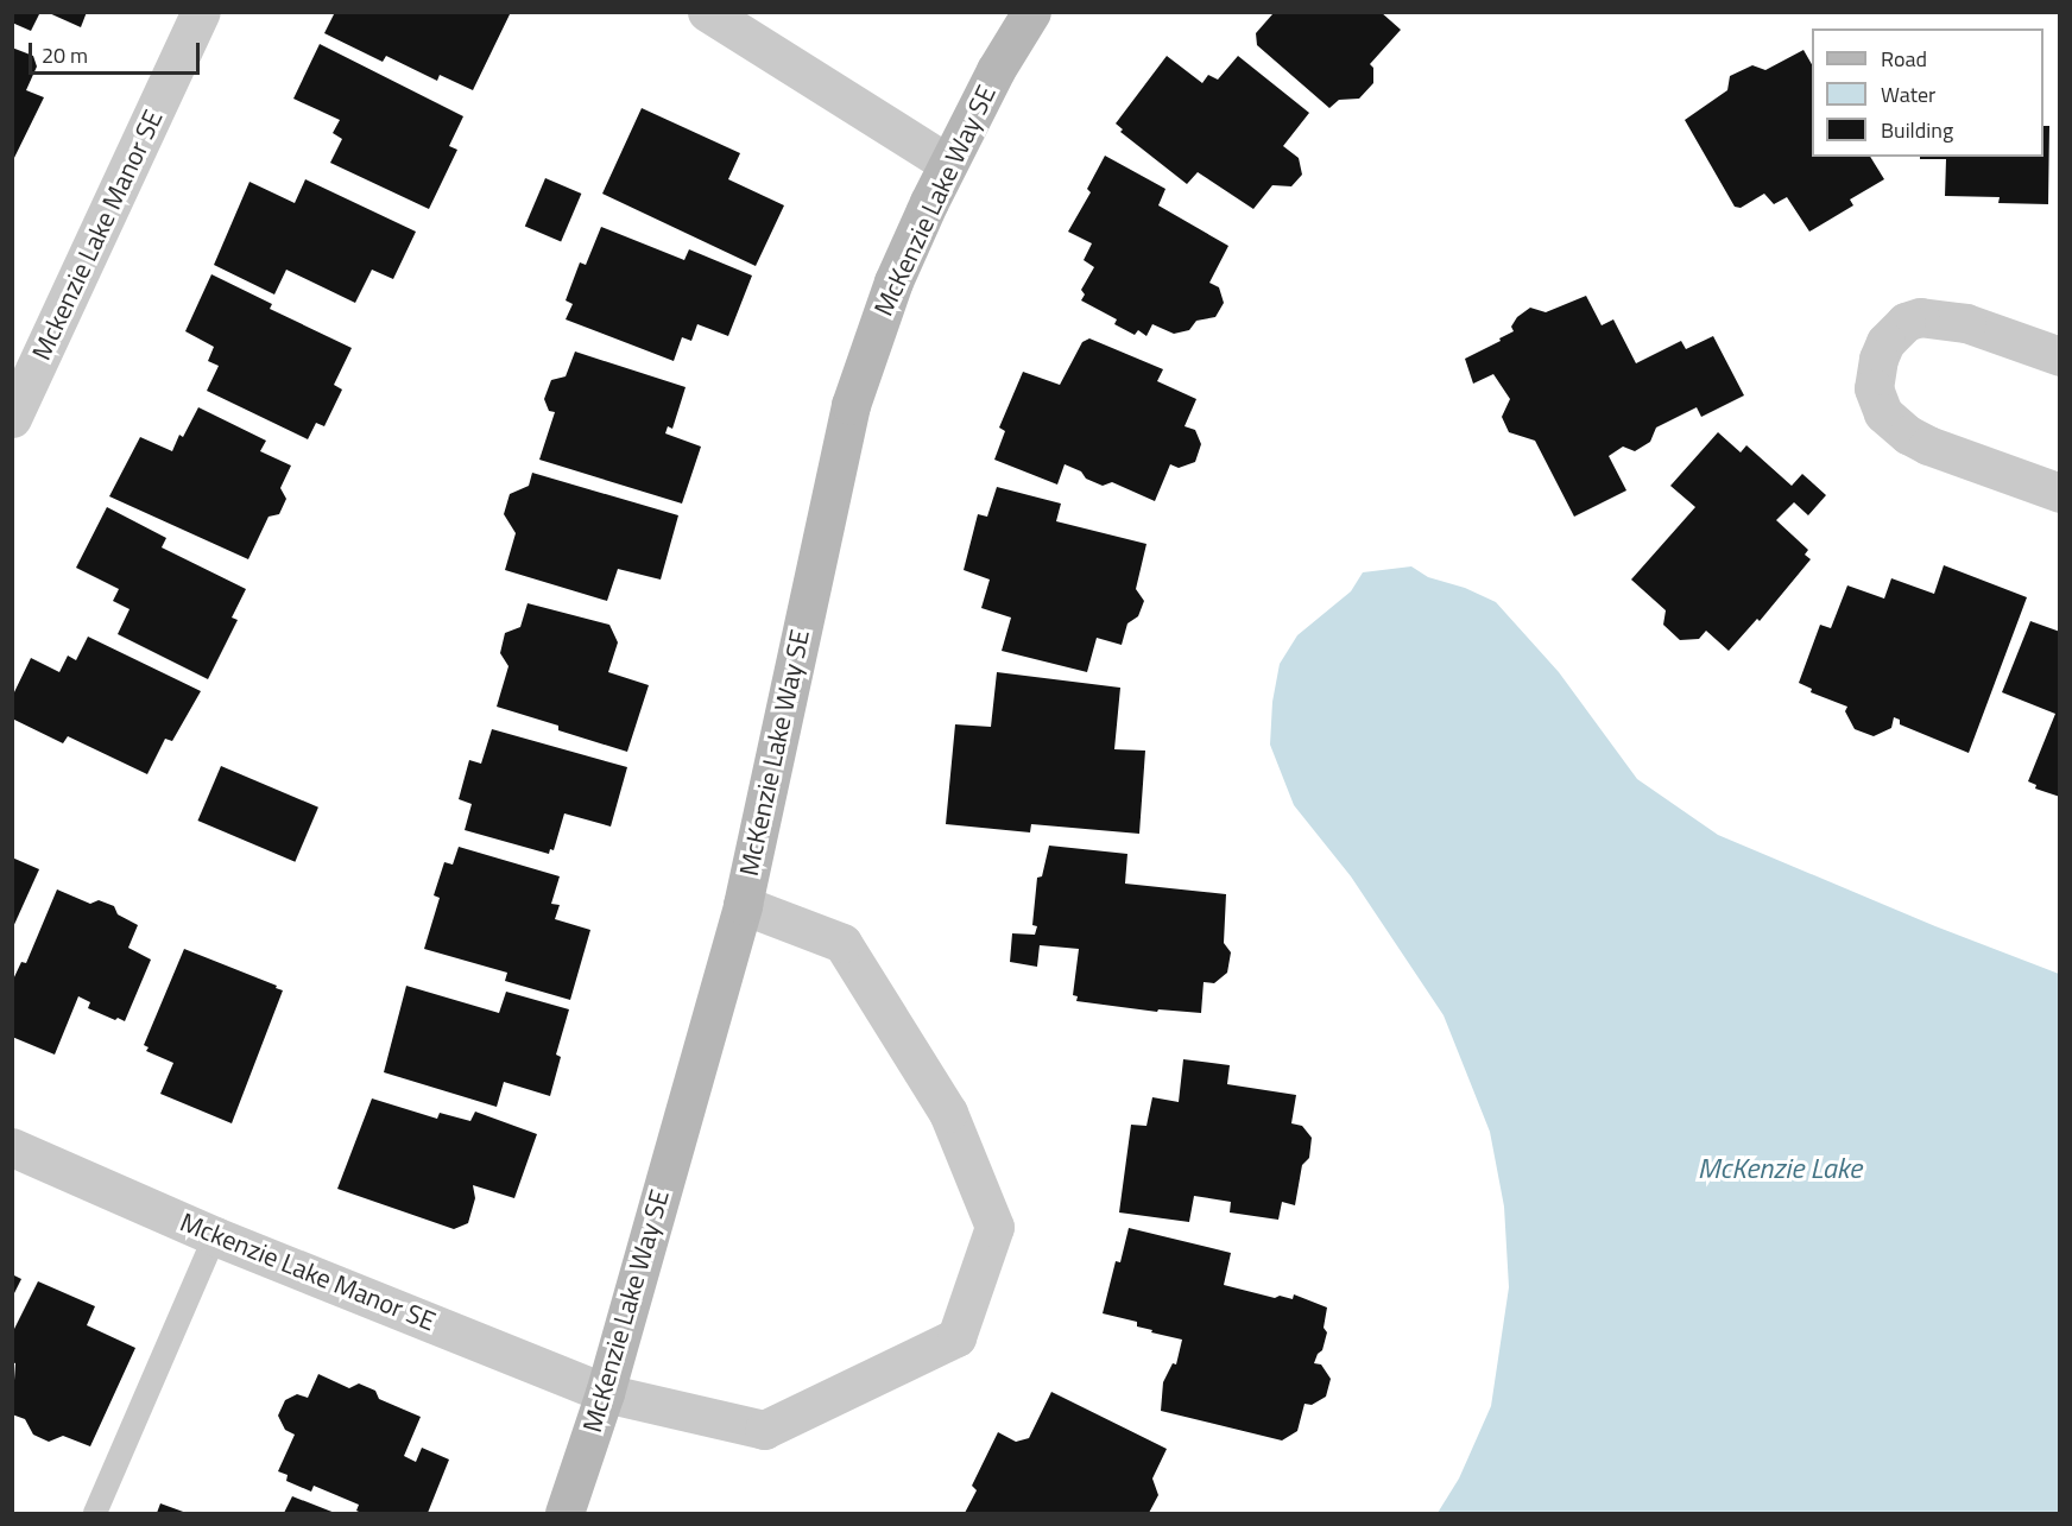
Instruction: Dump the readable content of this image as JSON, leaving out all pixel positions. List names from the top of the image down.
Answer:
{
  "streets": {
    "street": ["McKenzie Lake Way SE", "Mckenzie Lake Manor SE"]
  },
  "crossings": [
    ["McKenzie Lake Way SE", "Mckenzie Lake Manor SE"]
  ],
  "water": ["McKenzie Lake"],
  "legend": ["Road", "Water", "Building"],
  "scale_bar": "20 m"
}
